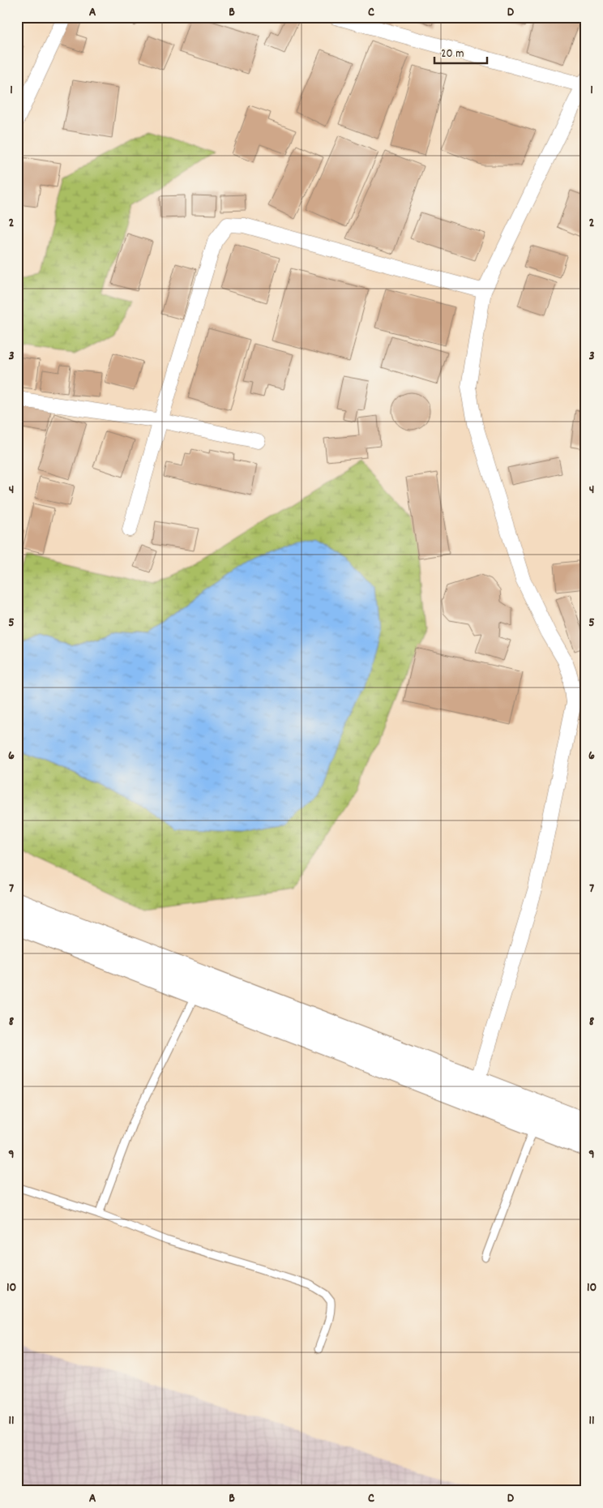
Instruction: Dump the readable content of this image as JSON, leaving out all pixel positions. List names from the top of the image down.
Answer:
{
  "scale_bar": "20 m",
  "grid": {
    "columns": [
      "A",
      "B",
      "C",
      "D"
    ],
    "rows": [
      "1",
      "2",
      "3",
      "4",
      "5",
      "6",
      "7",
      "8",
      "9",
      "10",
      "11"
    ]
  }
}
